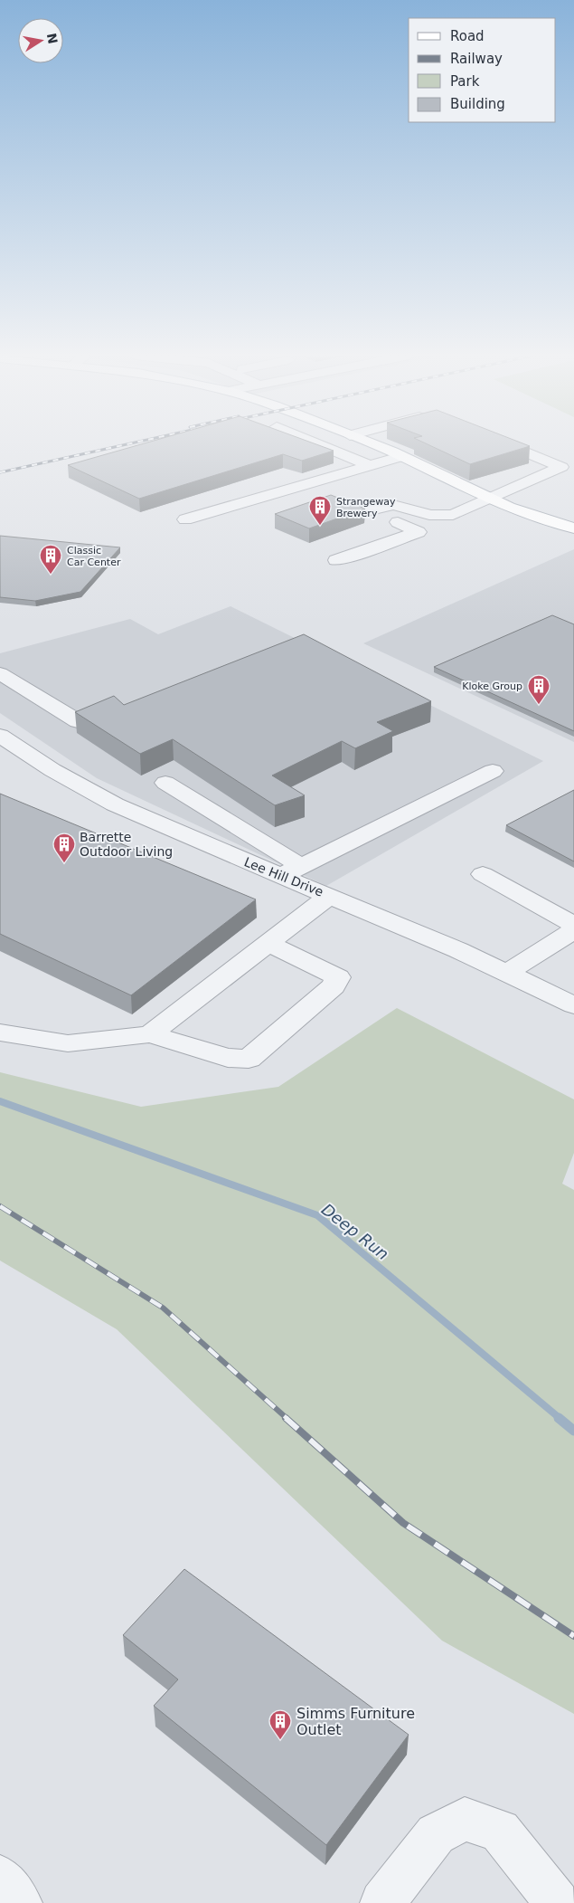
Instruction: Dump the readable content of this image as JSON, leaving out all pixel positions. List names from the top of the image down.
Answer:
{
  "streets": {
    "street": ["Lee Hill Drive"]
  },
  "water": ["Deep Run"],
  "places": {
    "building": [
      "Strangeway Brewery",
      "Classic Car Center",
      "Kloke Group",
      "Barrette Outdoor Living",
      "Simms Furniture Outlet"
    ]
  },
  "legend": [
    "Road",
    "Railway",
    "Park",
    "Building"
  ],
  "north": "right"
}
